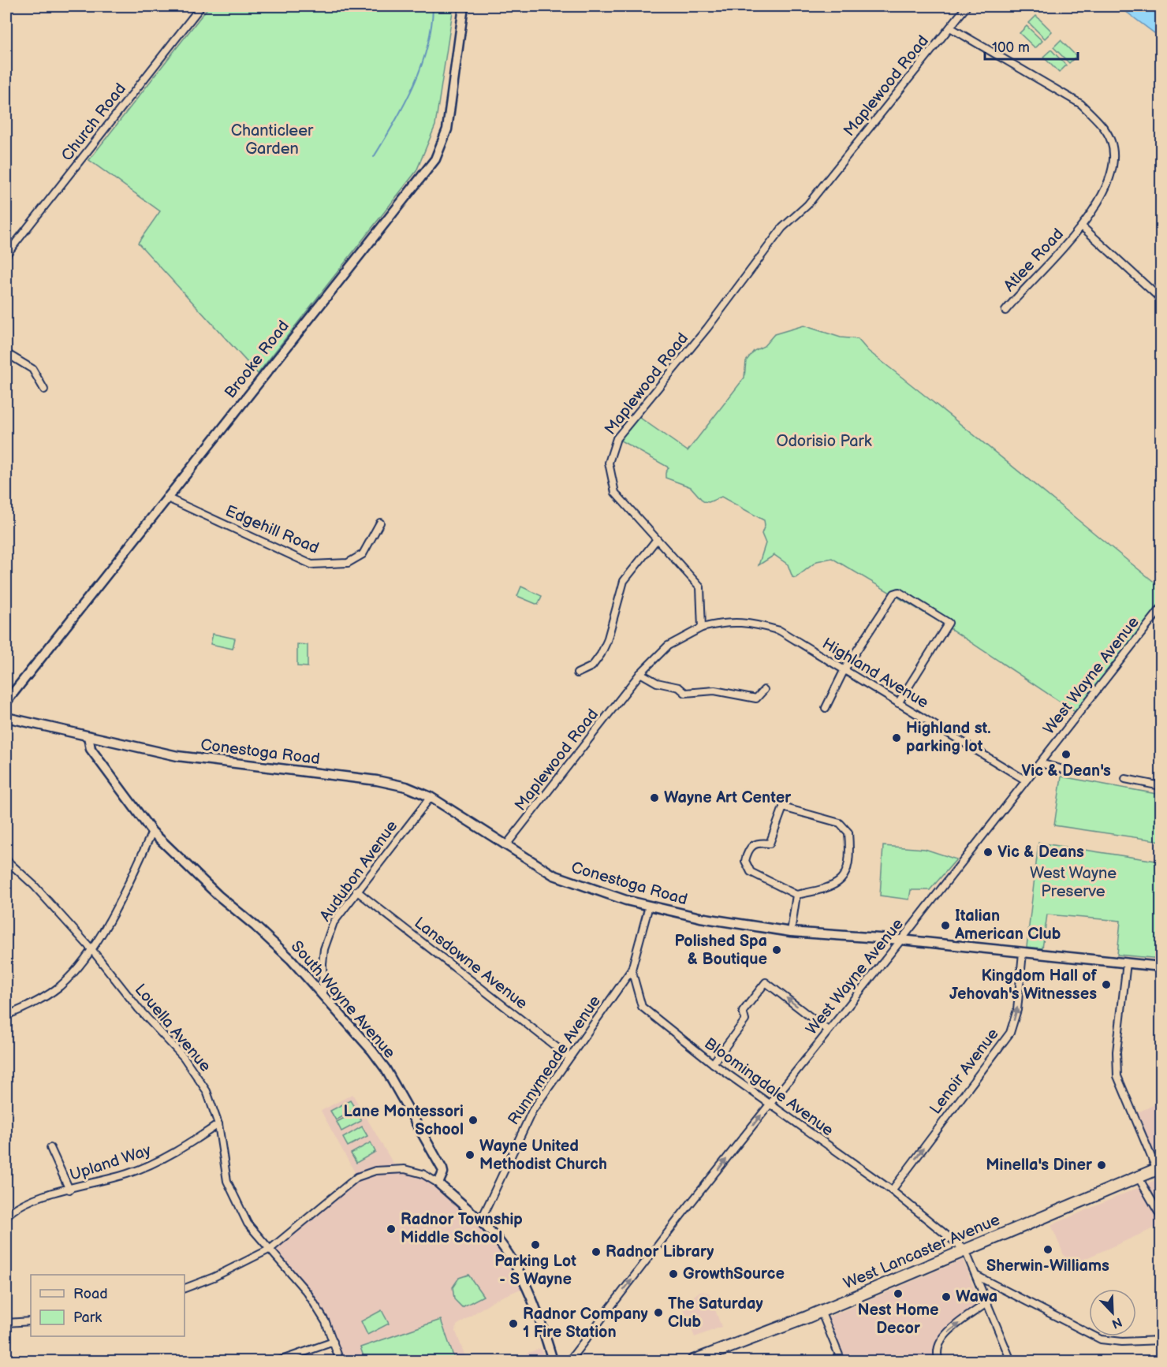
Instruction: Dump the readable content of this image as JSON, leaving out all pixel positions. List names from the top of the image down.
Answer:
{
  "streets": {
    "highway": ["West Lancaster Avenue"],
    "main road": ["Brooke Road", "Conestoga Road", "South Wayne Avenue"],
    "street": [
      "Maplewood Road",
      "Church Road",
      "Atlee Road",
      "Edgehill Road",
      "Highland Avenue",
      "West Wayne Avenue",
      "Audubon Avenue",
      "Lansdowne Avenue",
      "Louella Avenue",
      "Runnymeade Avenue",
      "Lenoir Avenue",
      "Bloomingdale Avenue",
      "Upland Way"
    ]
  },
  "crossings": [
    ["Maplewood Road", "Atlee Road"],
    ["Maplewood Road", "Highland Avenue"],
    ["Maplewood Road", "Conestoga Road"],
    ["Brooke Road", "Edgehill Road"],
    ["Highland Avenue", "West Wayne Avenue"],
    ["West Wayne Avenue", "Conestoga Road"],
    ["West Wayne Avenue", "Bloomingdale Avenue"],
    ["Conestoga Road", "Audubon Avenue"],
    ["Conestoga Road", "South Wayne Avenue"],
    ["Conestoga Road", "Lenoir Avenue"],
    ["Audubon Avenue", "Lansdowne Avenue"],
    ["Audubon Avenue", "South Wayne Avenue"],
    ["Lansdowne Avenue", "Runnymeade Avenue"],
    ["Louella Avenue", "Upland Way"],
    ["Runnymeade Avenue", "Bloomingdale Avenue"],
    ["Lenoir Avenue", "Bloomingdale Avenue"],
    ["Bloomingdale Avenue", "West Lancaster Avenue"]
  ],
  "one_way": ["Lenoir Avenue"],
  "parks": ["Chanticleer Garden", "Odorisio Park", "West Wayne Preserve"],
  "places": [
    "Highland st. parking lot",
    "Vic & Dean's",
    "Wayne Art Center",
    "Vic & Deans",
    "Italian American Club",
    "Polished Spa & Boutique",
    "Kingdom Hall of Jehovah's Witnesses",
    "Lane Montessori School",
    "Wayne United Methodist Church",
    "Minella's Diner",
    "Radnor Township Middle School",
    "Parking Lot - S Wayne",
    "Sherwin-Williams",
    "Radnor Library",
    "GrowthSource",
    "Nest Home Decor",
    "Wawa",
    "The Saturday Club",
    "Radnor Company 1 Fire Station"
  ],
  "legend": ["Road", "Park"],
  "scale_bar": "100 m",
  "north": "bottom right"
}
